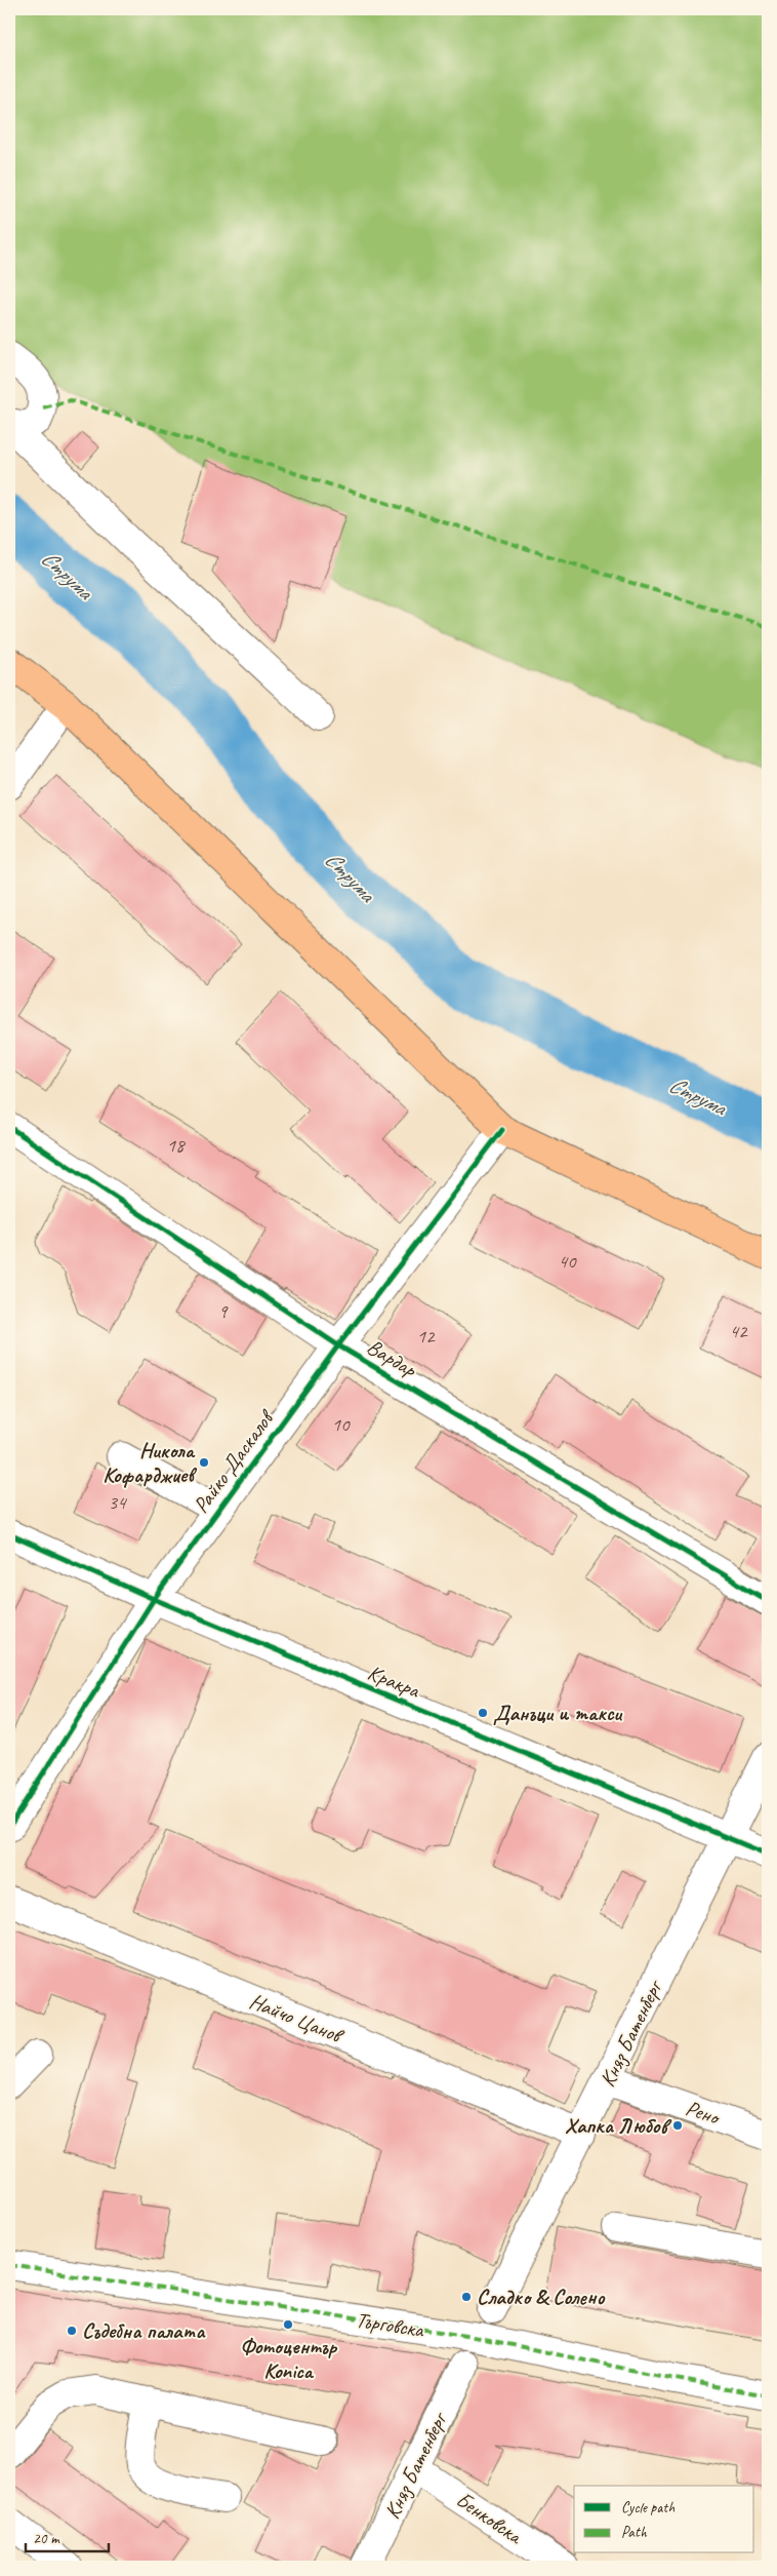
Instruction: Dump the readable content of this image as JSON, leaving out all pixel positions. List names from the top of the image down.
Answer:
{
  "streets": {
    "street": [
      "Вардар",
      "Райко Даскалов",
      "Кракра",
      "Найчо Цанов",
      "Княз Батенберг",
      "Рено",
      "Търговска",
      "Бенковска"
    ]
  },
  "crossings": [
    ["Вардар", "Райко Даскалов"],
    ["Райко Даскалов", "Кракра"],
    ["Кракра", "Княз Батенберг"],
    ["Найчо Цанов", "Княз Батенберг"],
    ["Княз Батенберг", "Рено"],
    ["Княз Батенберг", "Бенковска"]
  ],
  "water": ["Струма"],
  "places": [
    "Никола Кофарджиев",
    "Данъци и такси",
    "Хапка Любов",
    "Сладко & Солено",
    "Фотоцентър Konica",
    "Съдебна палата"
  ],
  "house_numbers": [
    "18",
    "40",
    "9",
    "42",
    "12",
    "10",
    "34"
  ],
  "legend": ["Cycle path", "Path"],
  "scale_bar": "20 m"
}
